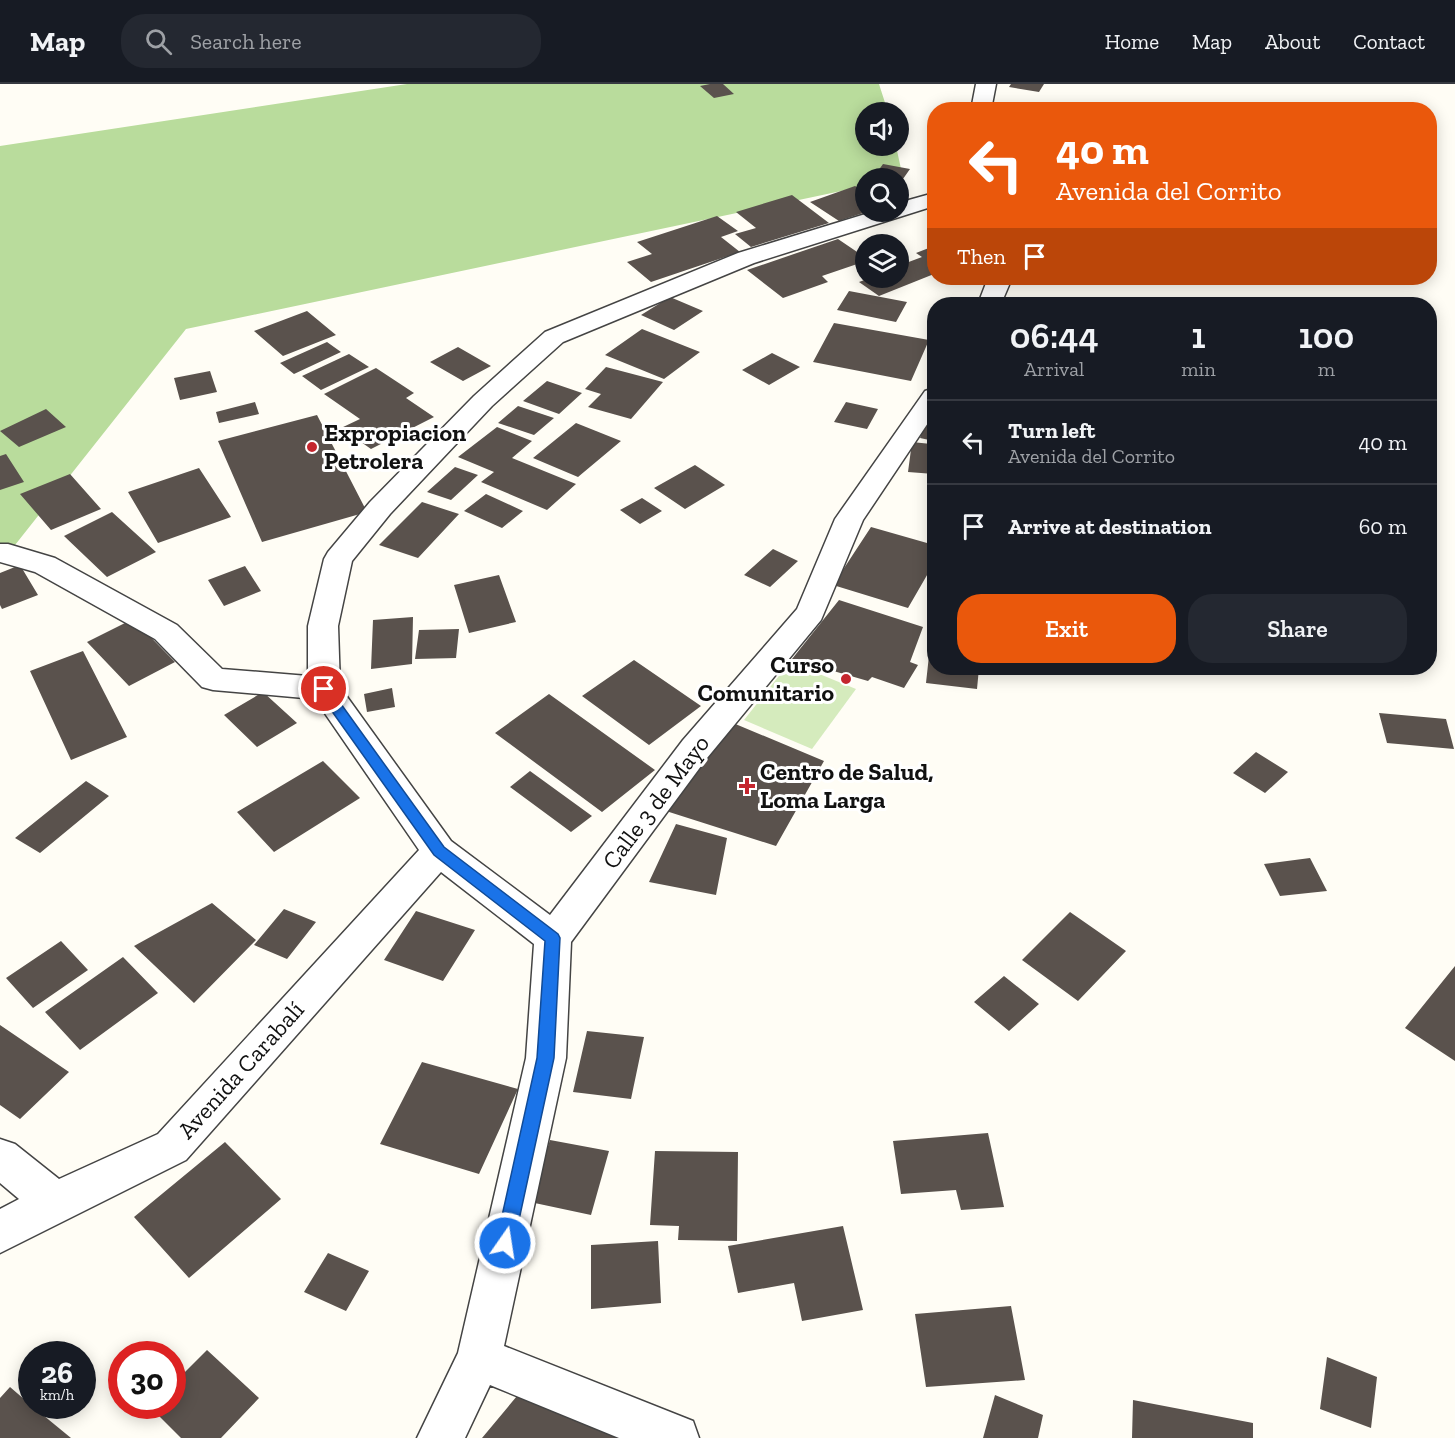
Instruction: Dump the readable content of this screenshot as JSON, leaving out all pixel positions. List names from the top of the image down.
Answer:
{
  "streets": {
    "street": ["Calle 3 de Mayo", "Avenida Carabalí"]
  },
  "places": {
    "other": ["Expropiacion Petrolera", "Curso Comunitario"],
    "health": ["Centro de Salud, Loma Larga"]
  },
  "page": {
    "header": "Map",
    "search": "Search here",
    "nav": [
      "Home",
      "Map",
      "About",
      "Contact"
    ],
    "turn": ["40 m", "Avenida del Corrito"],
    "then": "Then",
    "eta": [
      "06:44",
      "Arrival",
      "1",
      "min",
      "100",
      "m"
    ],
    "list": [
      {
        "name": "Turn left",
        "note": "Avenida del Corrito",
        "value": "40 m"
      },
      {
        "name": "Arrive at destination",
        "value": "60 m"
      }
    ],
    "buttons": ["Exit", "Share"],
    "speed": "26 km/h",
    "limit": "30"
  }
}
